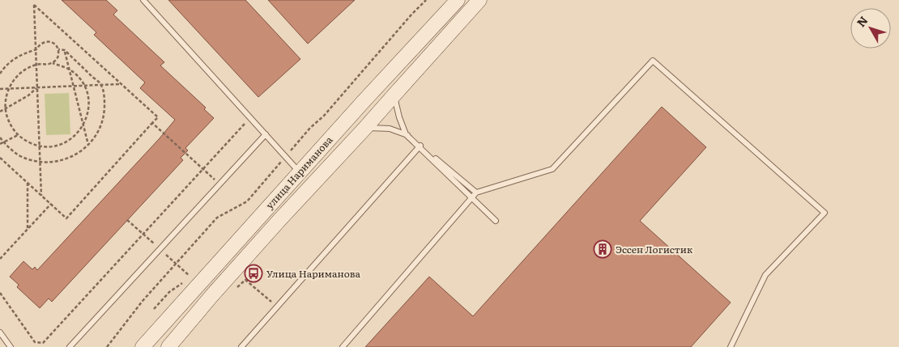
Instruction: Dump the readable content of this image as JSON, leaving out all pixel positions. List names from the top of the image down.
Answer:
{
  "streets": {
    "main road": ["улица Нариманова"]
  },
  "places": {
    "building": ["Эссен Логистик"],
    "bus stop": ["Улица Нариманова"]
  },
  "north": "top left"
}
